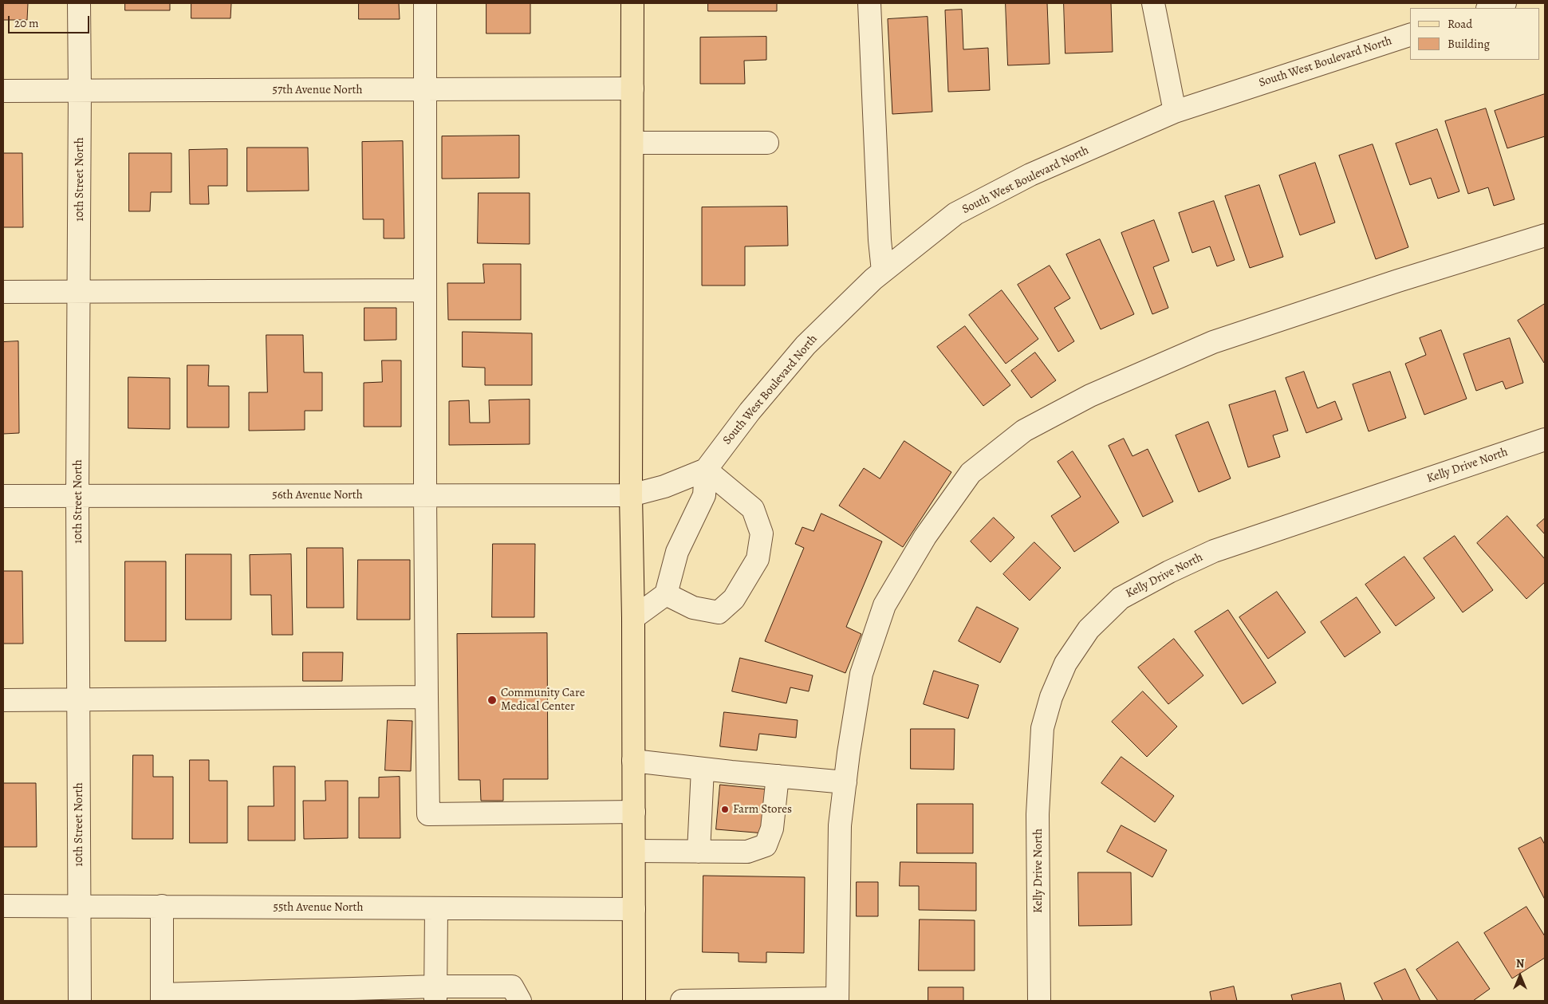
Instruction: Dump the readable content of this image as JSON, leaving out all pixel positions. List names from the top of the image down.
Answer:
{
  "streets": {
    "street": [
      "South West Boulevard North",
      "57th Avenue North",
      "10th Street North",
      "Kelly Drive North",
      "56th Avenue North",
      "55th Avenue North"
    ]
  },
  "crossings": [
    ["57th Avenue North", "10th Street North"],
    ["10th Street North", "56th Avenue North"],
    ["10th Street North", "55th Avenue North"]
  ],
  "places": ["Community Care Medical Center", "Farm Stores"],
  "legend": ["Road", "Building"],
  "scale_bar": "20 m",
  "north": "top"
}
